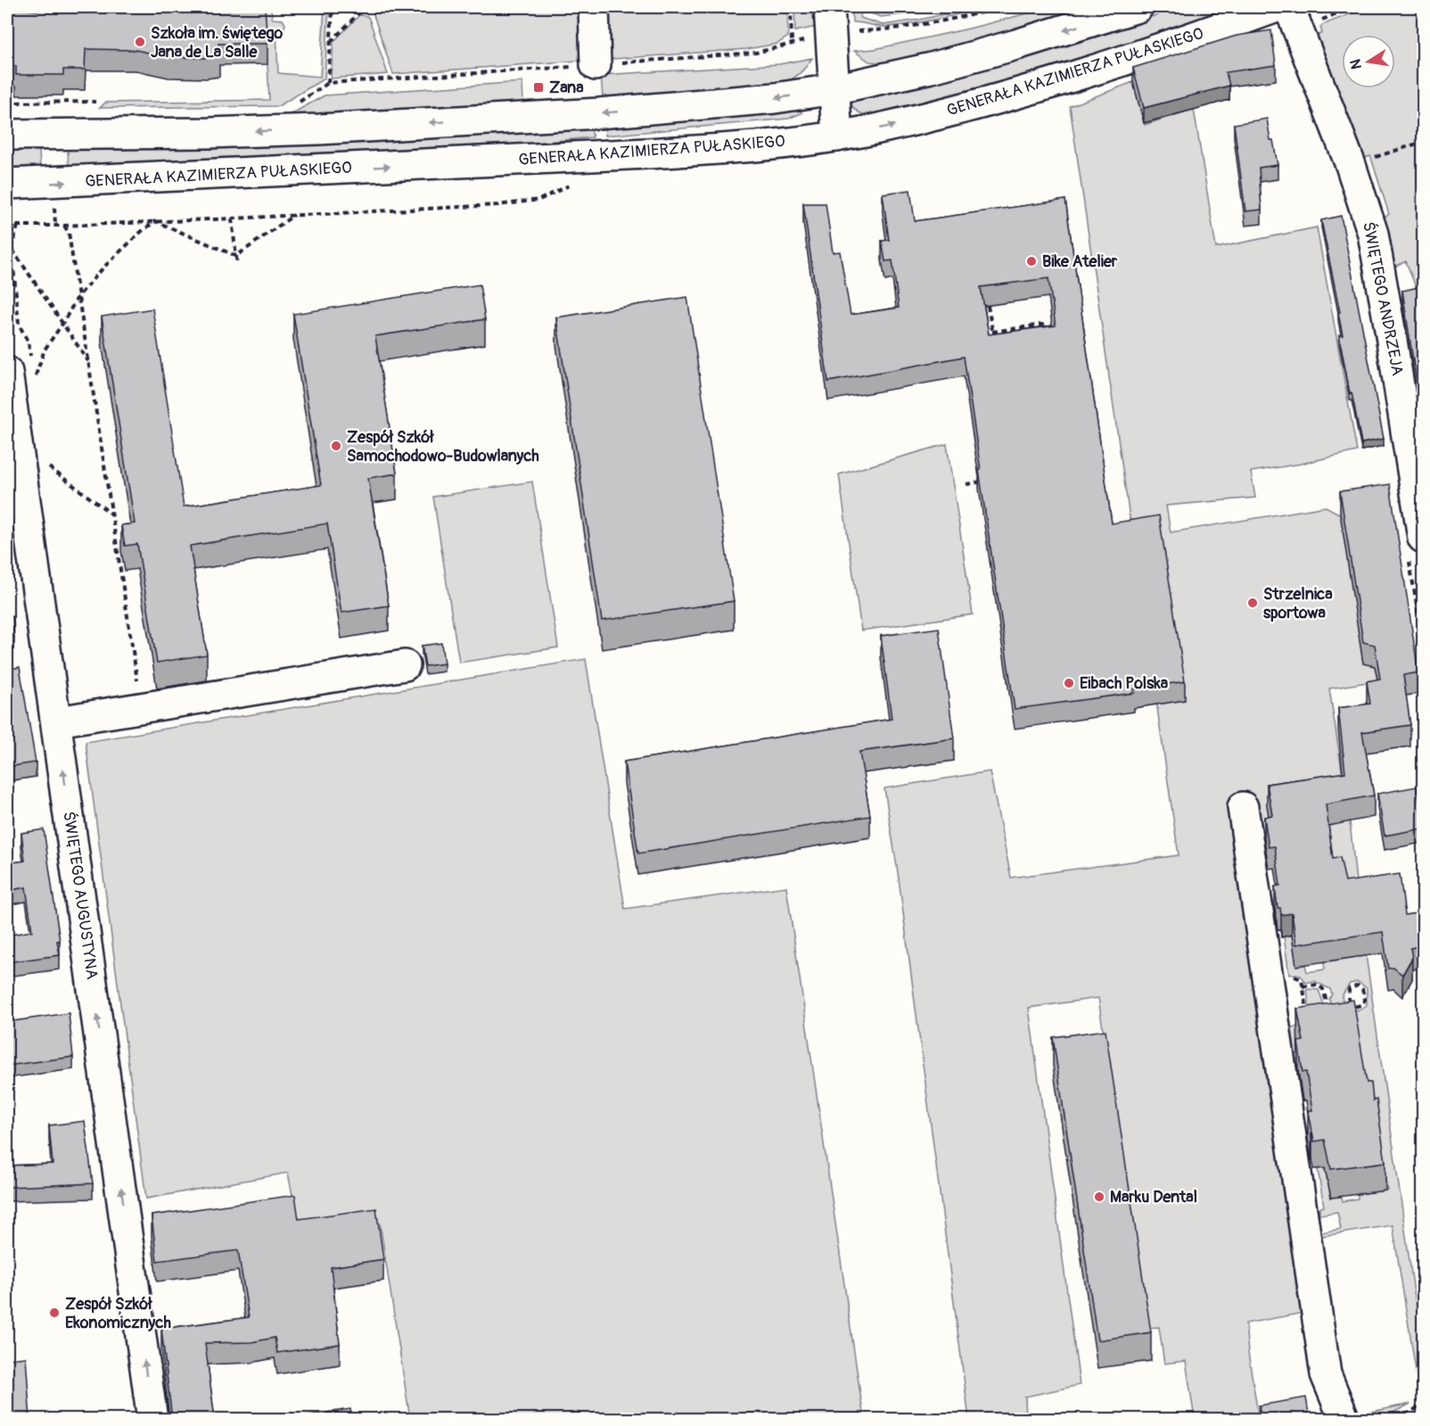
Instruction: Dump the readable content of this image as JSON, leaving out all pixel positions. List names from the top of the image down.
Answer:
{
  "streets": {
    "main road": ["GENERAŁA KAZIMIERZA PUŁASKIEGO", "ŚWIĘTEGO ANDRZEJA", "ŚWIĘTEGO AUGUSTYNA"]
  },
  "one_way": ["ŚWIĘTEGO AUGUSTYNA"],
  "places": {
    "other": [
      "Szkoła im. świętego Jana de La Salle",
      "Bike Atelier",
      "Zespół Szkół Samochodowo-Budowlanych",
      "Strzelnica sportowa",
      "Eibach Polska",
      "Marku Dental",
      "Zespół Szkół Ekonomicznych"
    ],
    "transit": ["Zana"]
  },
  "north": "left"
}
